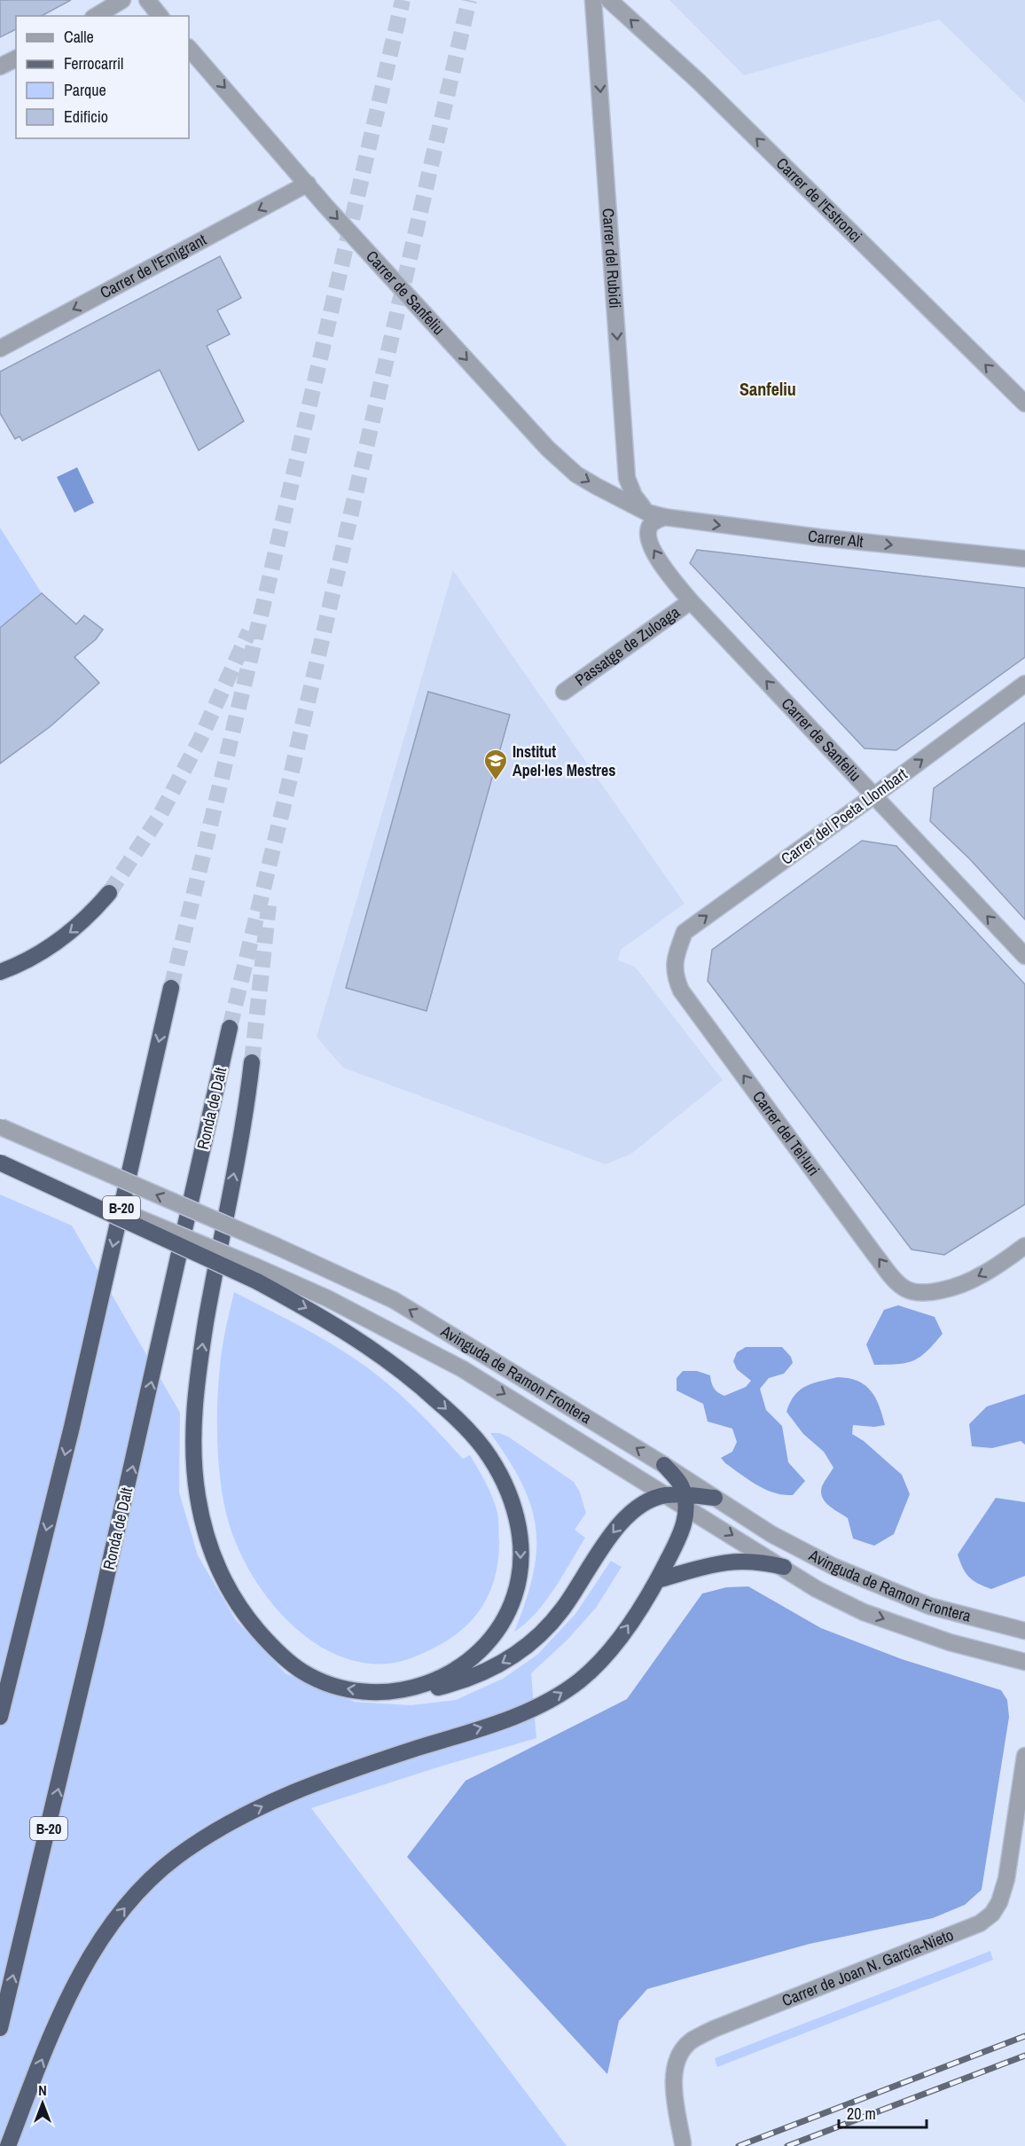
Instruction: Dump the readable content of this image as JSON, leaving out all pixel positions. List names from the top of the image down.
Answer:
{
  "streets": {
    "highway": ["Ronda de Dalt", "B-20"],
    "street": [
      "Carrer de l'Estronci",
      "Carrer del Rubidi",
      "Carrer de l'Emigrant",
      "Carrer de Sanfeliu",
      "Carrer Alt",
      "Passatge de Zuloaga",
      "Carrer del Poeta Llombart",
      "Carrer del Tel·luri",
      "Avinguda de Ramon Frontera",
      "Carrer de Joan N. García-Nieto"
    ]
  },
  "crossings": [
    ["Carrer del Rubidi", "Carrer de Sanfeliu"],
    ["Carrer del Rubidi", "Carrer Alt"],
    ["Carrer de l'Emigrant", "Carrer de Sanfeliu"],
    ["Carrer de Sanfeliu", "Carrer Alt"],
    ["Carrer de Sanfeliu", "Passatge de Zuloaga"],
    ["Carrer de Sanfeliu", "Carrer del Poeta Llombart"],
    ["Carrer del Poeta Llombart", "Carrer del Tel·luri"]
  ],
  "one_way": [
    "Carrer de l'Estronci",
    "Carrer del Rubidi",
    "Carrer de l'Emigrant",
    "Carrer Alt",
    "Carrer del Poeta Llombart",
    "Carrer del Tel·luri"
  ],
  "districts": ["Sanfeliu"],
  "places": {
    "school or university": ["Institut Apel·les Mestres"]
  },
  "legend": [
    "Calle",
    "Ferrocarril",
    "Parque",
    "Edificio"
  ],
  "scale_bar": "20 m",
  "north": "top"
}
